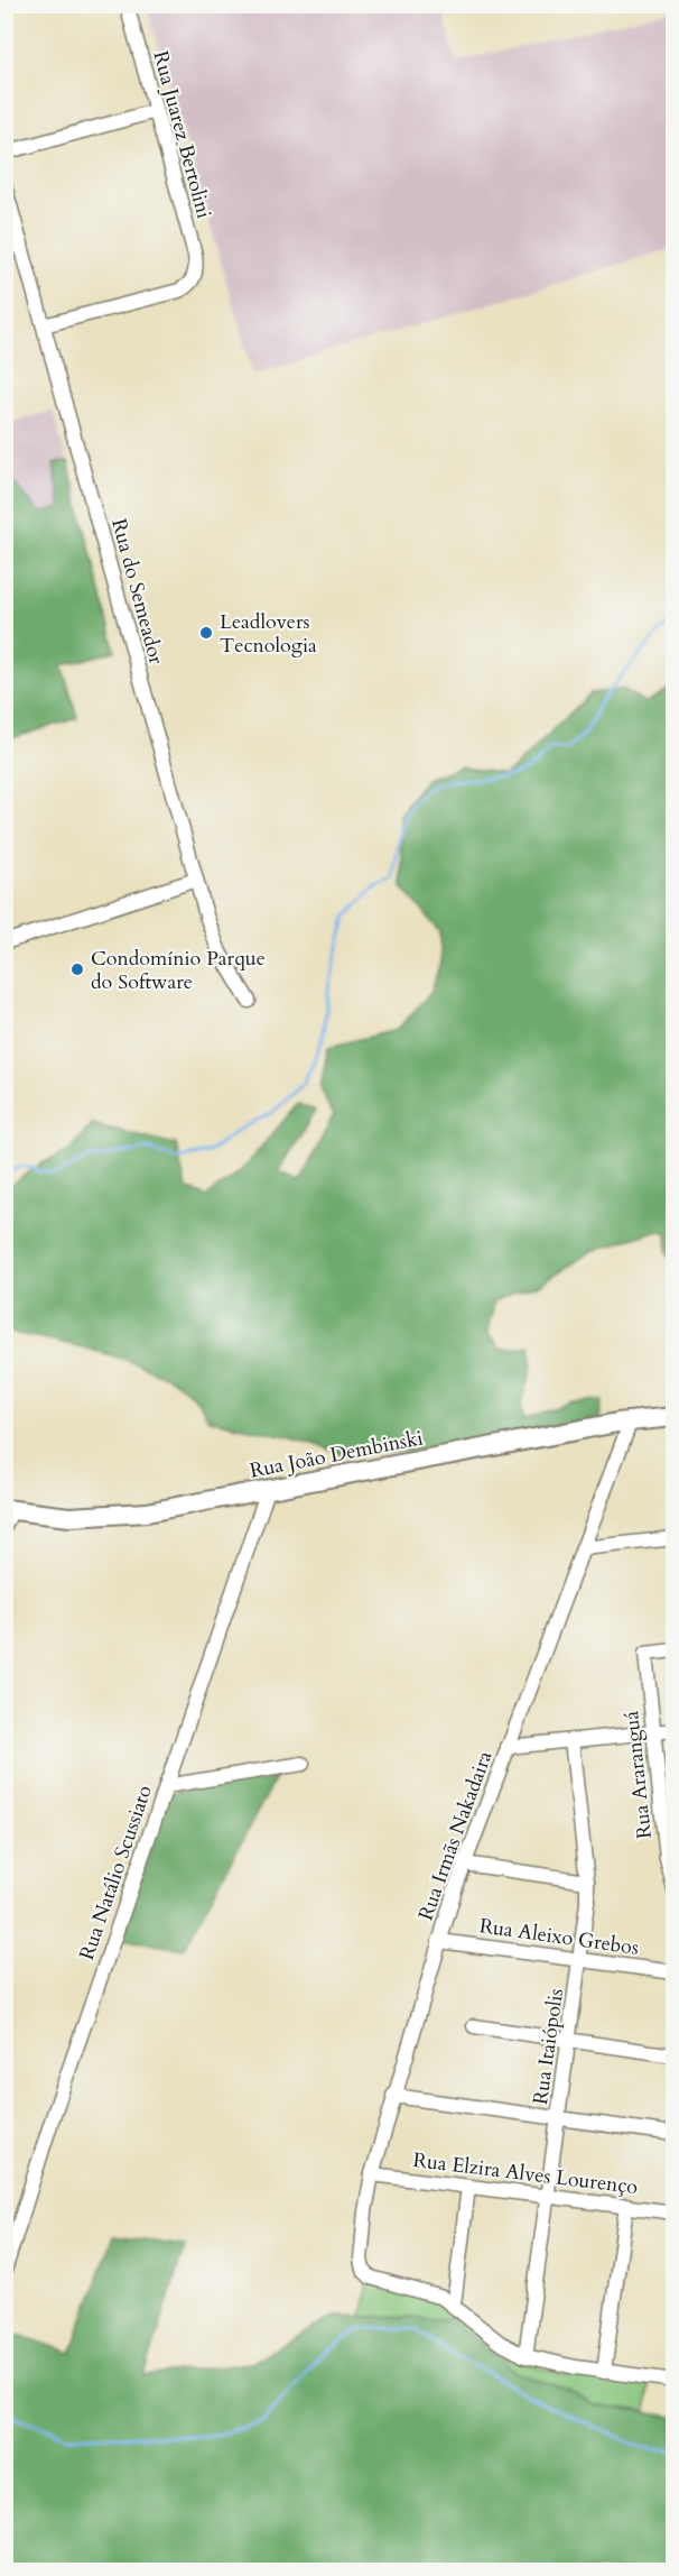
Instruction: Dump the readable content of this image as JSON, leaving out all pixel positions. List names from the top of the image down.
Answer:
{
  "streets": {
    "main road": ["Rua João Dembinski"],
    "street": [
      "Rua Juarez Bertolini",
      "Rua do Semeador",
      "Rua Araranguá",
      "Rua Irmãs Nakadaira",
      "Rua Natálio Scussiato",
      "Rua Aleixo Grebos",
      "Rua Itaiópolis",
      "Rua Elzira Alves Lourenço"
    ]
  },
  "crossings": [
    ["Rua Juarez Bertolini", "Rua do Semeador"],
    ["Rua João Dembinski", "Rua Irmãs Nakadaira"],
    ["Rua João Dembinski", "Rua Natálio Scussiato"],
    ["Rua Irmãs Nakadaira", "Rua Aleixo Grebos"],
    ["Rua Irmãs Nakadaira", "Rua Elzira Alves Lourenço"],
    ["Rua Aleixo Grebos", "Rua Itaiópolis"],
    ["Rua Itaiópolis", "Rua Elzira Alves Lourenço"]
  ],
  "places": ["Leadlovers Tecnologia", "Condomínio Parque do Software"]
}
